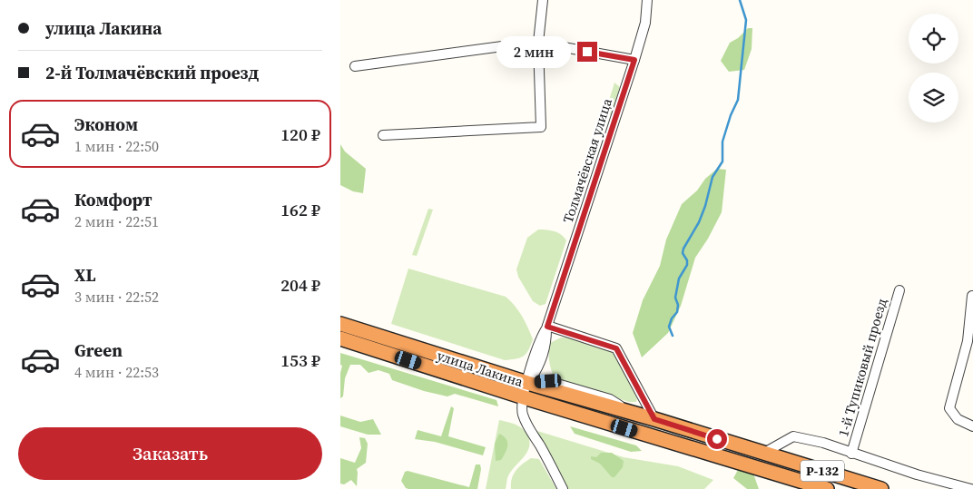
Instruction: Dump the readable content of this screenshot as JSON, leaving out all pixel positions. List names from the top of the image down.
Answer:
{
  "streets": {
    "highway": ["улица Лакина", "Р-132"],
    "street": ["Толмачёвская улица", "1-й Тупиковый проезд"]
  },
  "crossings": [
    ["Толмачёвская улица", "улица Лакина"]
  ],
  "page": {
    "banner": ["улица Лакина", "2-й Толмачёвский проезд"],
    "bubble": "2 мин",
    "list": [
      {
        "name": "Эконом",
        "note": "1 мин · 22:50",
        "value": "120 ₽"
      },
      {
        "name": "Комфорт",
        "note": "2 мин · 22:51",
        "value": "162 ₽"
      },
      {
        "name": "XL",
        "note": "3 мин · 22:52",
        "value": "204 ₽"
      },
      {
        "name": "Green",
        "note": "4 мин · 22:53",
        "value": "153 ₽"
      }
    ],
    "buttons": "Заказать"
  }
}
